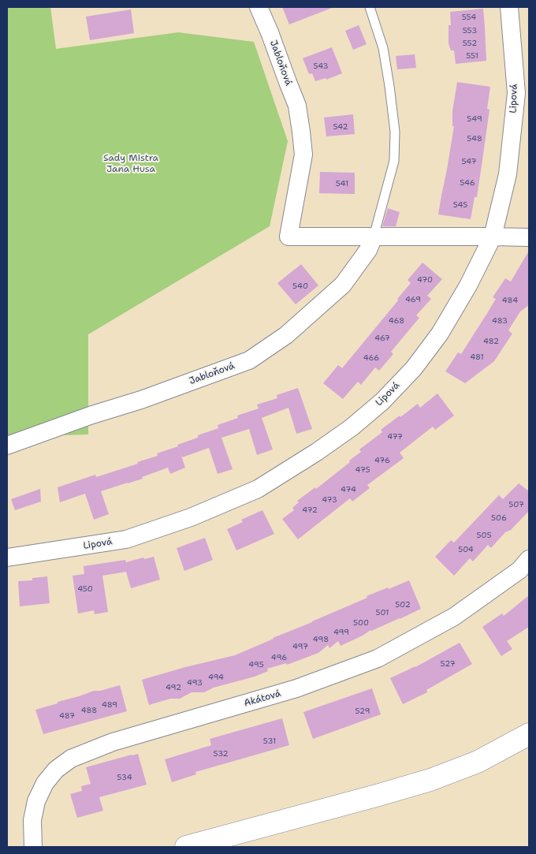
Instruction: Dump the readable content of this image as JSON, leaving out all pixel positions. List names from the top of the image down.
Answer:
{
  "streets": {
    "street": ["Jabloňová", "Lipová", "Akátová"]
  },
  "parks": ["Sady Mistra Jana Husa"],
  "house_numbers": [
    "554",
    "553",
    "552",
    "551",
    "543",
    "549",
    "542",
    "548",
    "547",
    "546",
    "541",
    "545",
    "470",
    "540",
    "469",
    "484",
    "468",
    "483",
    "467",
    "482",
    "481",
    "466",
    "477",
    "476",
    "475",
    "474",
    "473",
    "507",
    "472",
    "506",
    "505",
    "504",
    "450",
    "502",
    "501",
    "500",
    "499",
    "498",
    "497",
    "496",
    "527",
    "495",
    "494",
    "493",
    "492",
    "489",
    "488",
    "529",
    "487",
    "531",
    "532",
    "534"
  ]
}
